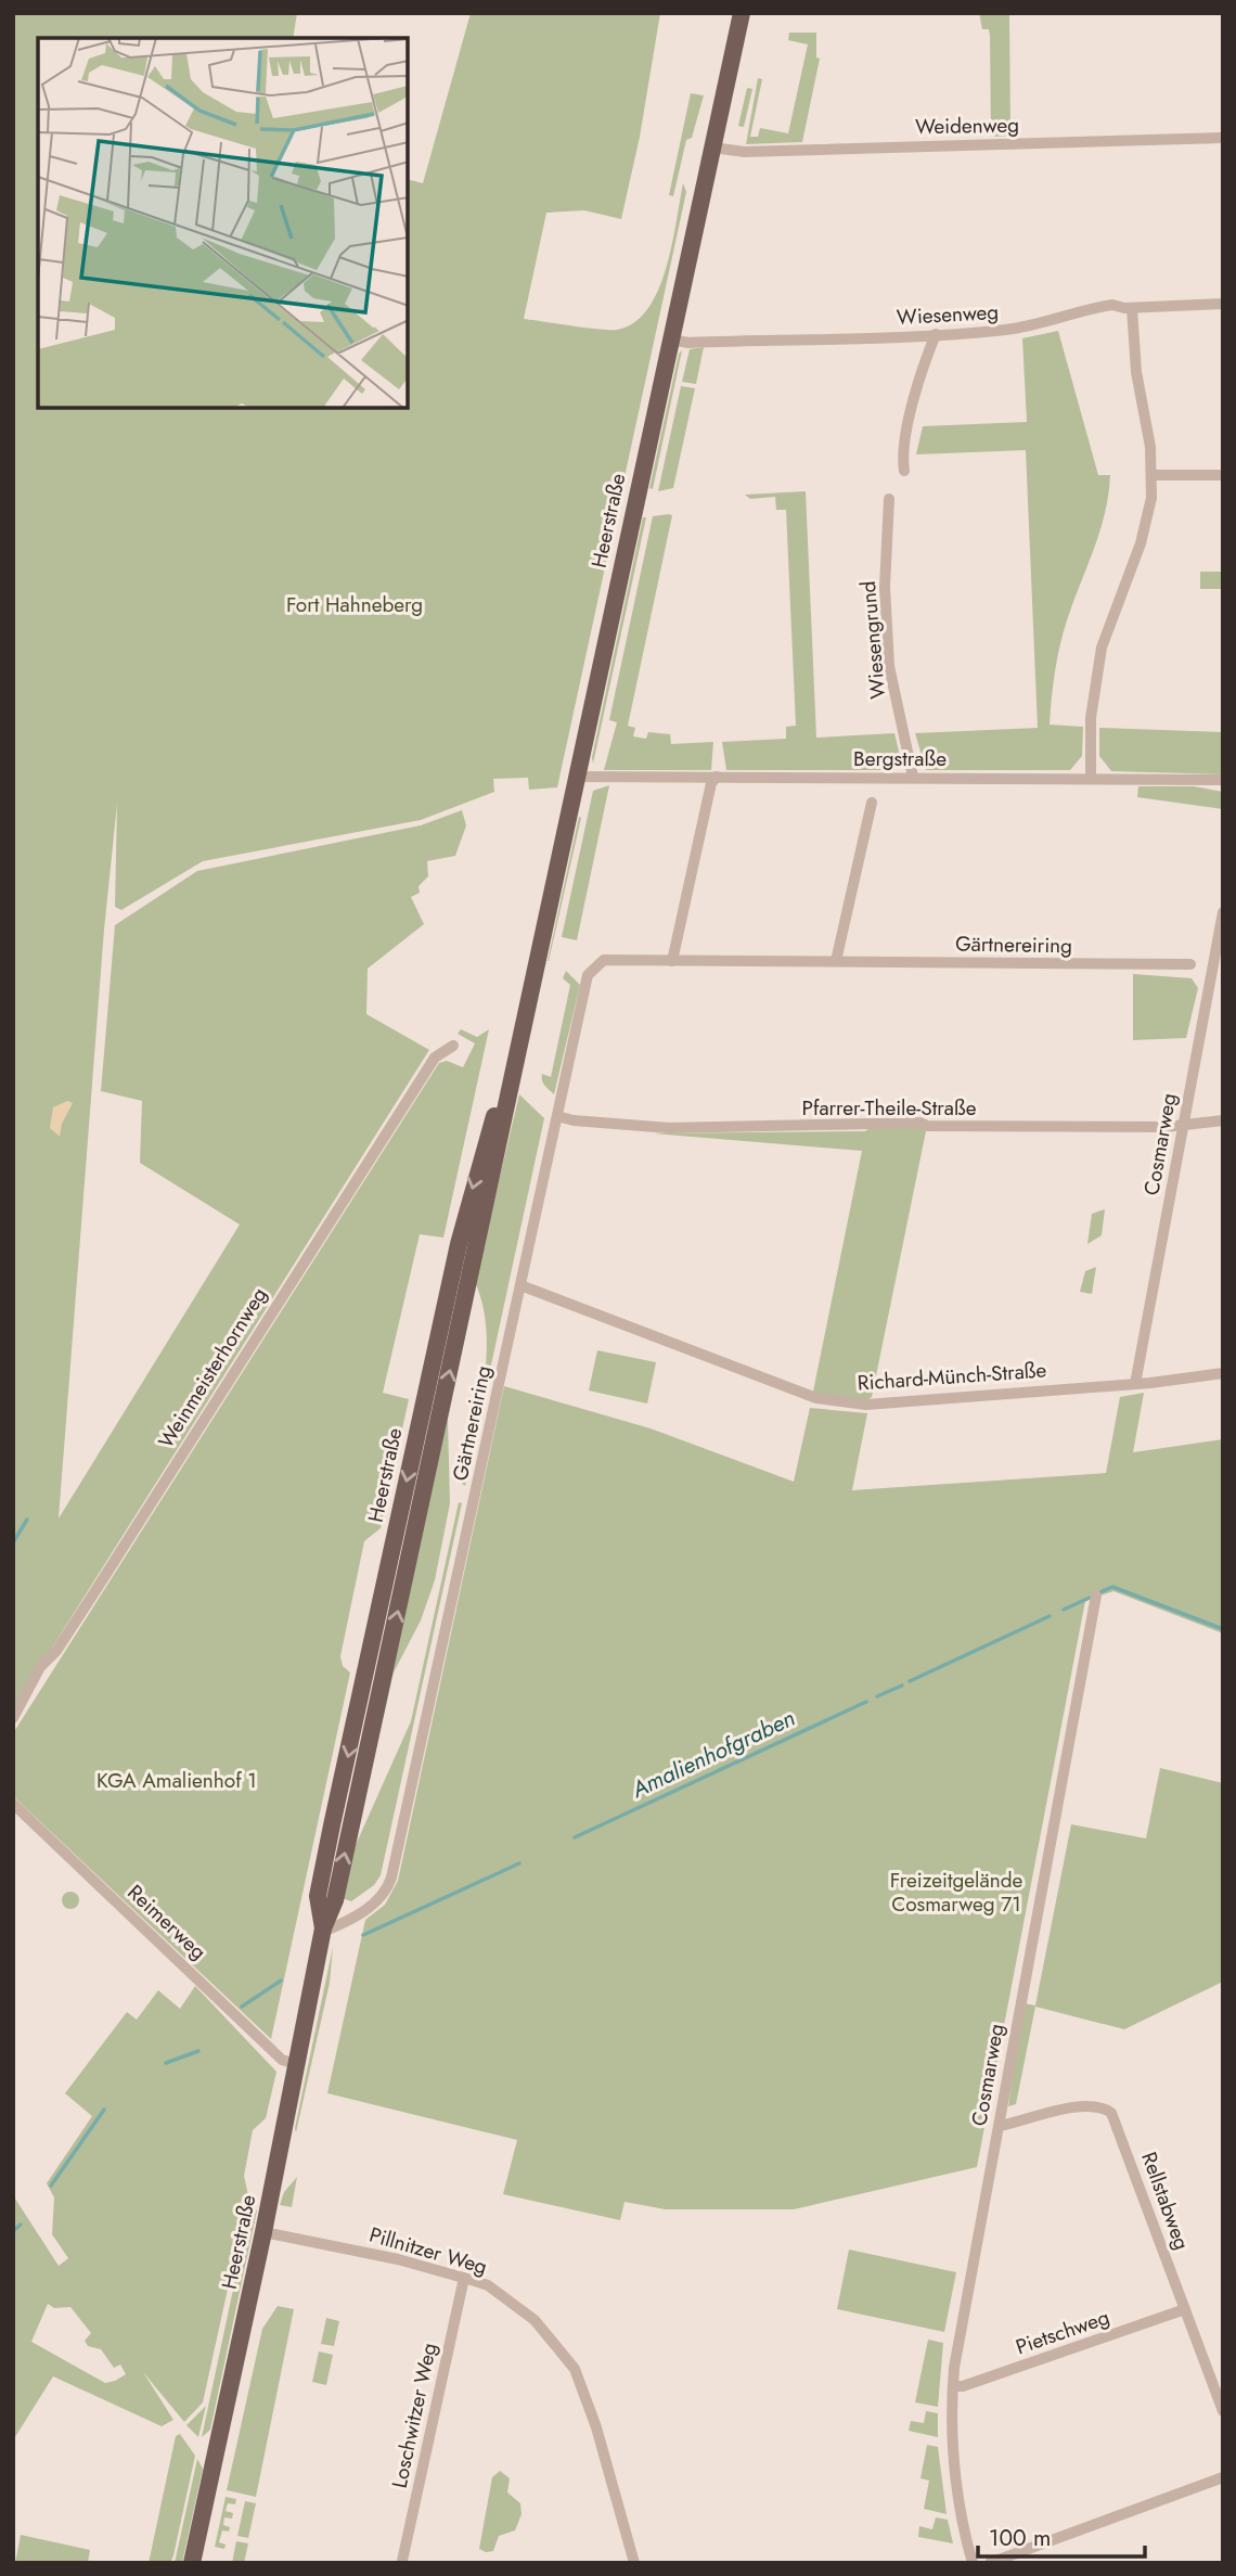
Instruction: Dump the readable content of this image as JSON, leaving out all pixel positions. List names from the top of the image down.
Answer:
{
  "streets": {
    "main road": ["Heerstraße"],
    "street": [
      "Weidenweg",
      "Wiesenweg",
      "Wiesengrund",
      "Bergstraße",
      "Gärtnereiring",
      "Pfarrer-Theile-Straße",
      "Cosmarweg",
      "Weinmeisterhornweg",
      "Richard-Münch-Straße",
      "Reimerweg",
      "Rellstabweg",
      "Pillnitzer Weg",
      "Pietschweg",
      "Loschwitzer Weg"
    ]
  },
  "crossings": [
    ["Weidenweg", "Heerstraße"],
    ["Wiesenweg", "Heerstraße"],
    ["Heerstraße", "Bergstraße"],
    ["Heerstraße", "Gärtnereiring"],
    ["Heerstraße", "Reimerweg"],
    ["Heerstraße", "Pillnitzer Weg"],
    ["Wiesengrund", "Bergstraße"],
    ["Gärtnereiring", "Pfarrer-Theile-Straße"],
    ["Gärtnereiring", "Richard-Münch-Straße"],
    ["Pfarrer-Theile-Straße", "Cosmarweg"],
    ["Cosmarweg", "Richard-Münch-Straße"],
    ["Cosmarweg", "Rellstabweg"],
    ["Cosmarweg", "Pietschweg"],
    ["Rellstabweg", "Pietschweg"],
    ["Pillnitzer Weg", "Loschwitzer Weg"]
  ],
  "water": ["Amalienhofgraben"],
  "parks": ["Fort Hahneberg", "KGA Amalienhof 1", "Freizeitgelände Cosmarweg 71"],
  "scale_bar": "100 m"
}
